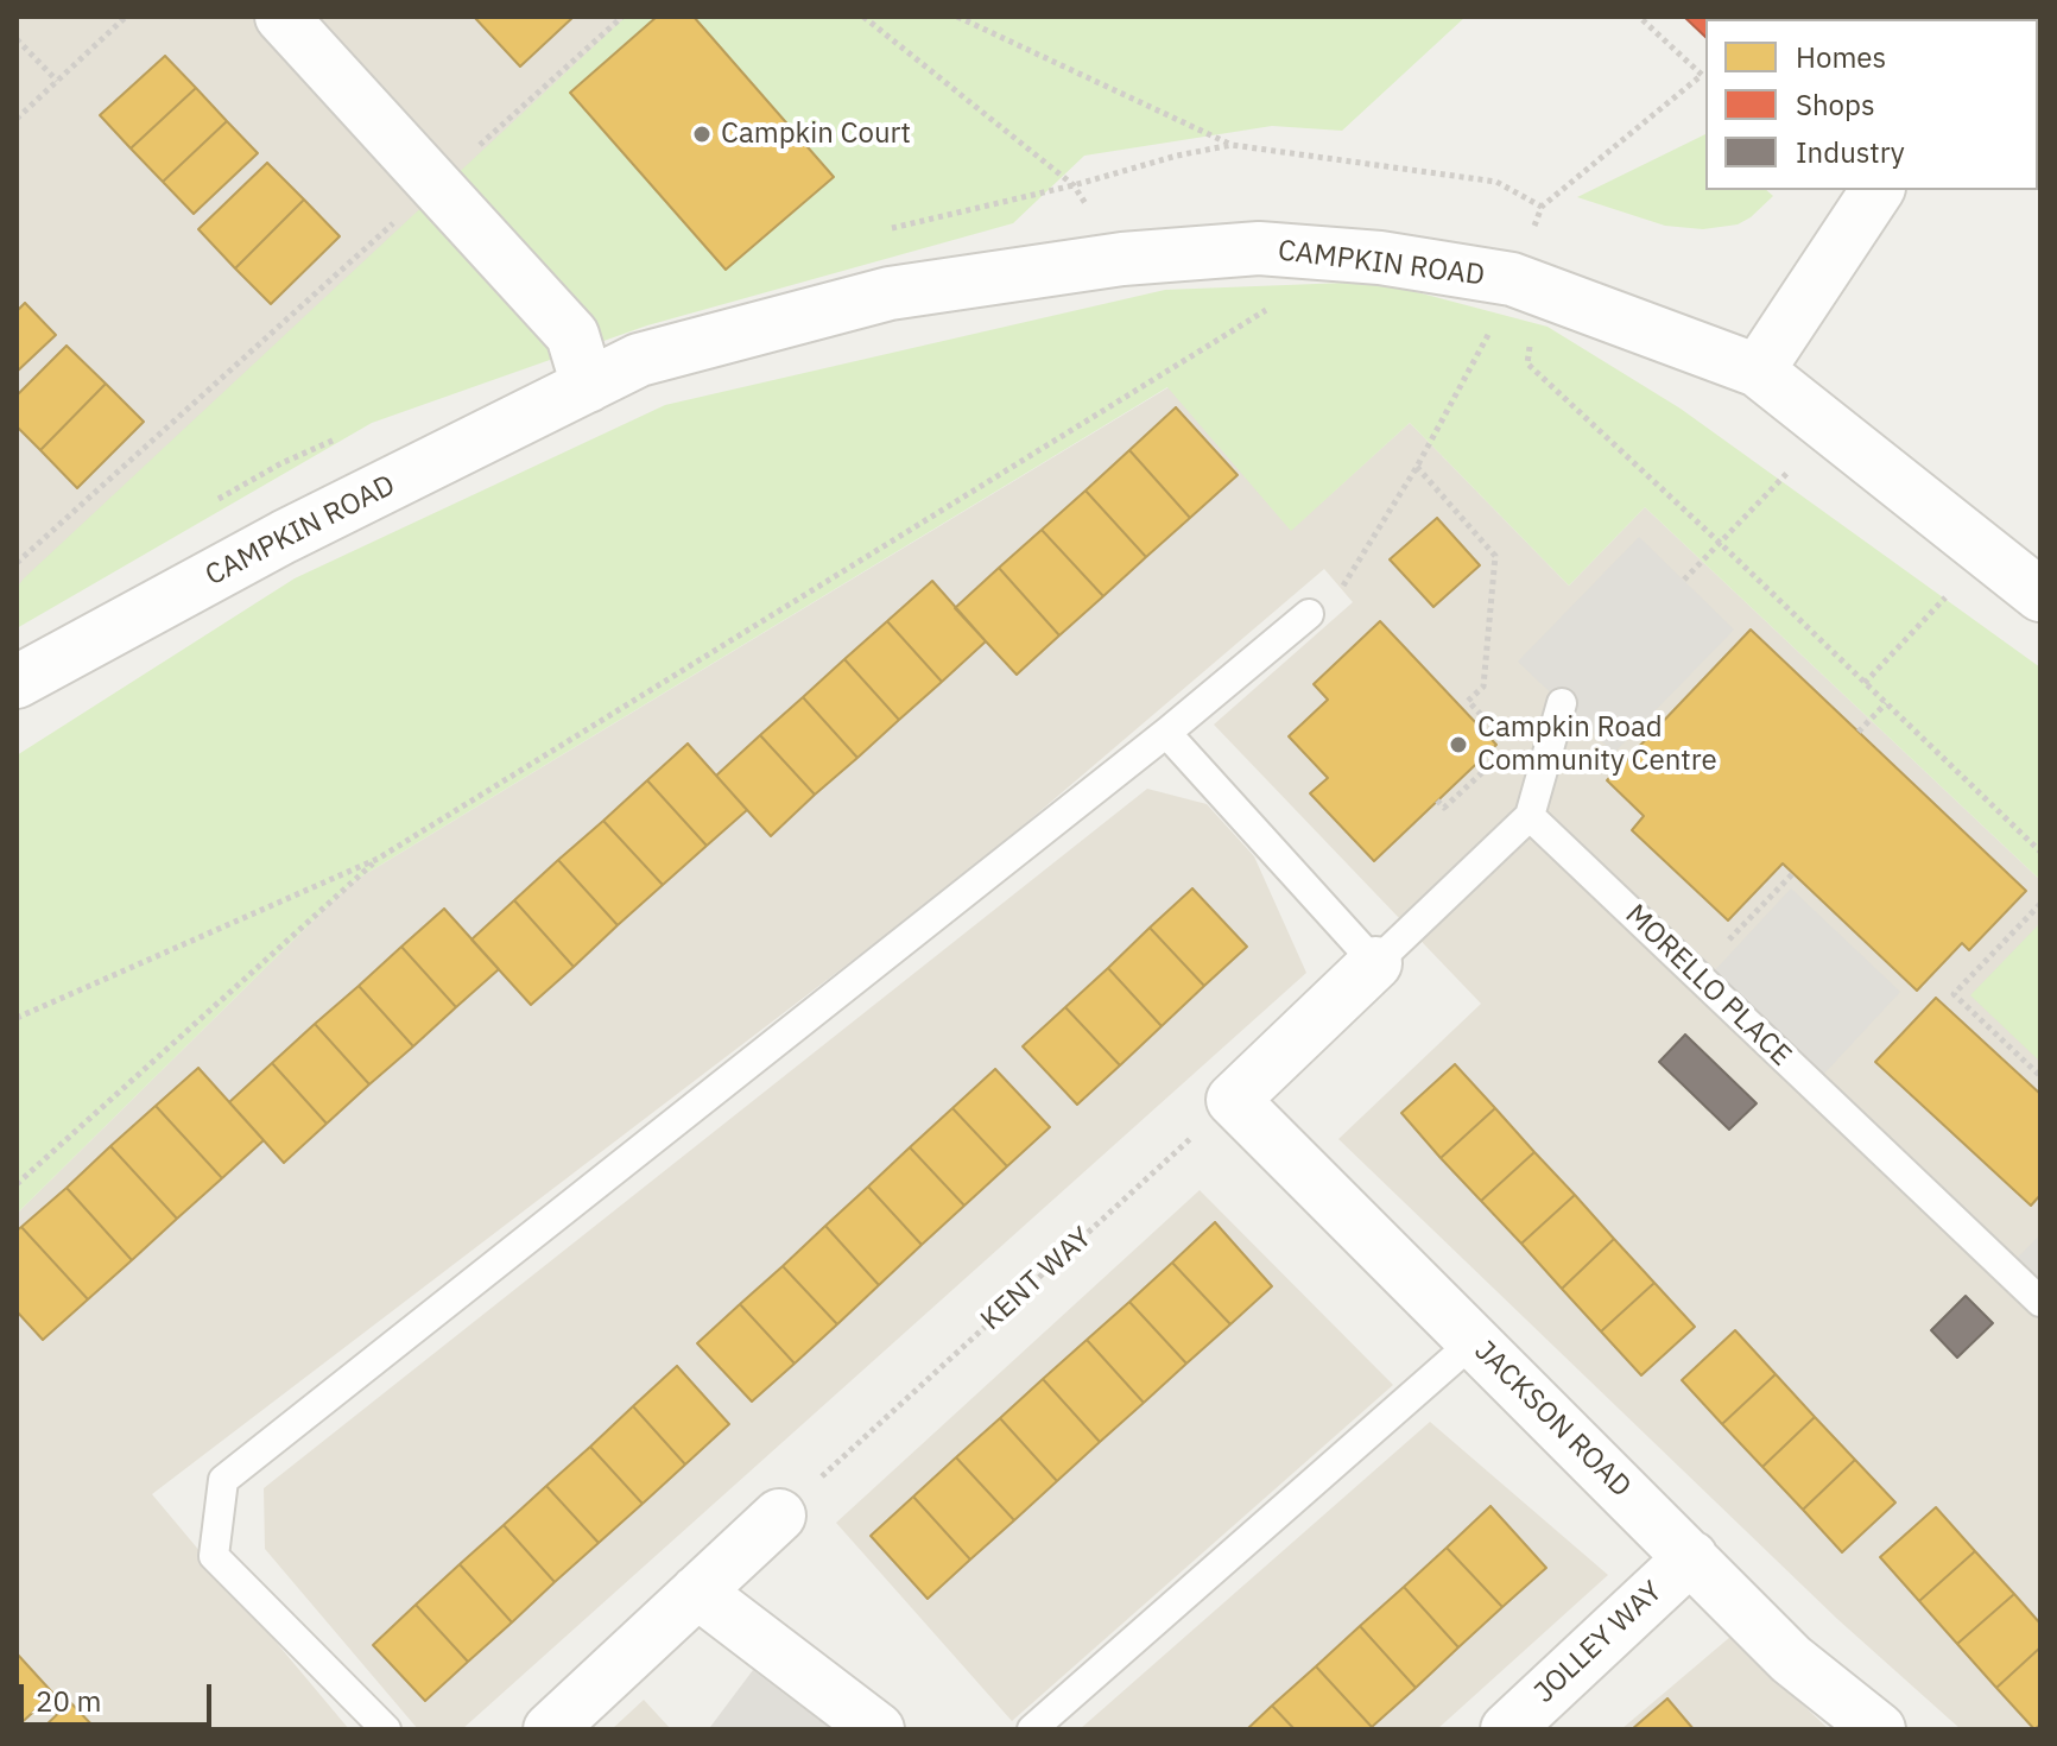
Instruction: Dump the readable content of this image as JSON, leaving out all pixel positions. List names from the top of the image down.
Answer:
{
  "streets": {
    "street": ["CAMPKIN ROAD", "JACKSON ROAD", "JOLLEY WAY"],
    "lane": ["MORELLO PLACE"],
    "path": ["KENT WAY"]
  },
  "crossings": [
    ["KENT WAY", "JACKSON ROAD"],
    ["JACKSON ROAD", "JOLLEY WAY"]
  ],
  "places": ["Campkin Court", "Campkin Road Community Centre"],
  "legend": ["Homes", "Shops", "Industry"],
  "scale_bar": "20 m"
}
